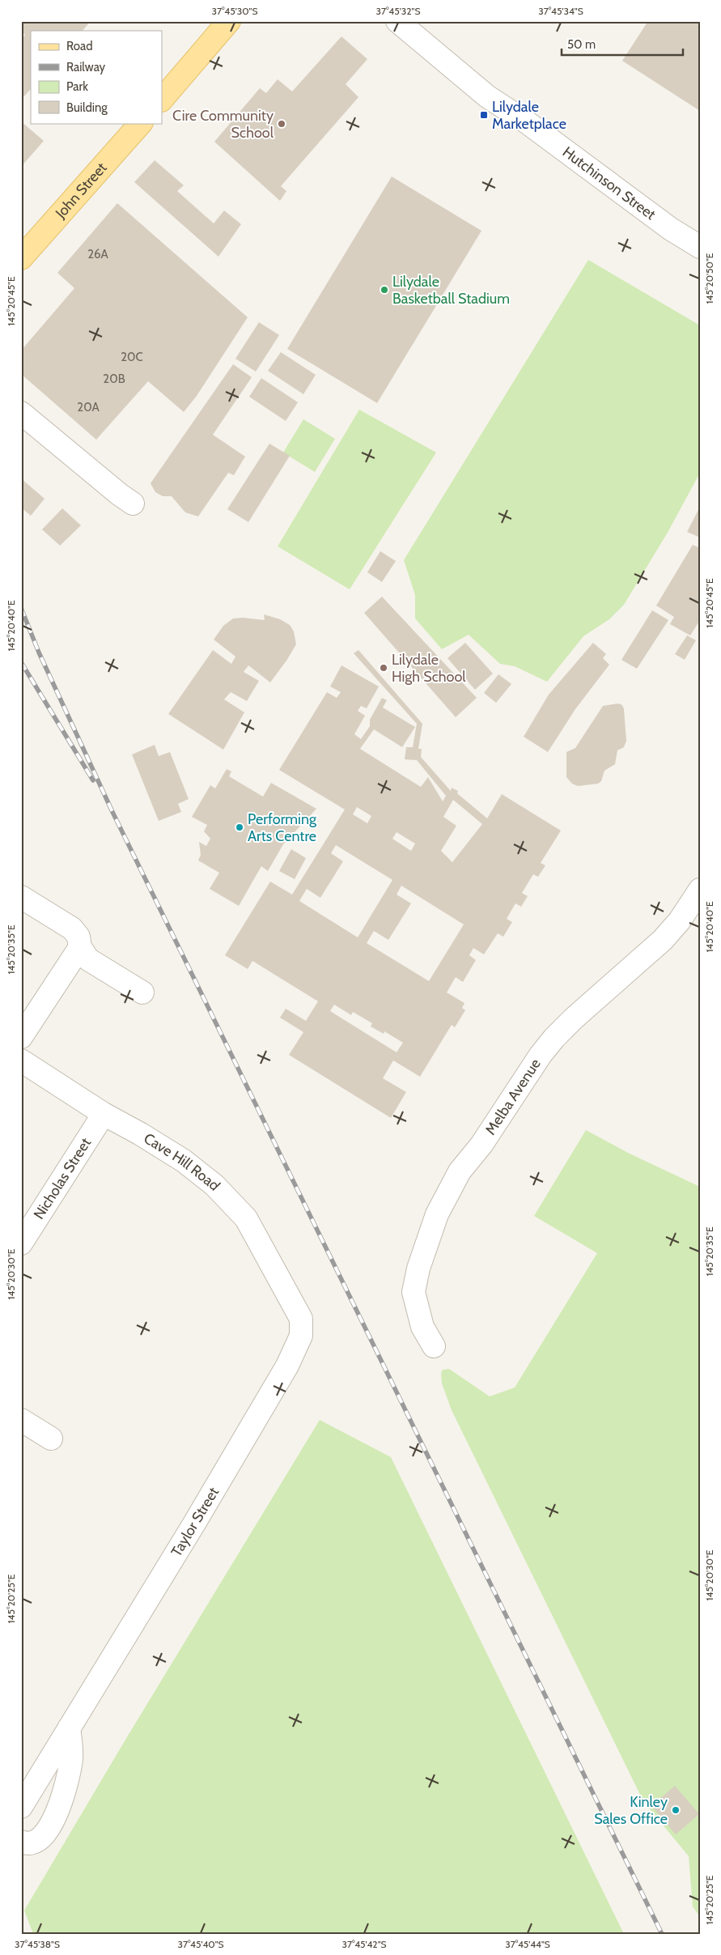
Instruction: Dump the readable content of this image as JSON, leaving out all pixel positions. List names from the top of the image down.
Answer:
{
  "streets": {
    "main road": ["John Street"],
    "street": [
      "Hutchinson Street",
      "Melba Avenue",
      "Cave Hill Road",
      "Nicholas Street",
      "Taylor Street"
    ]
  },
  "crossings": [
    ["Cave Hill Road", "Nicholas Street"],
    ["Cave Hill Road", "Taylor Street"]
  ],
  "places": {
    "transit": ["Lilydale Marketplace"],
    "other": [
      "Cire Community School",
      "Lilydale Basketball Stadium",
      "Lilydale High School",
      "Performing Arts Centre",
      "Kinley Sales Office"
    ]
  },
  "house_numbers": [
    "26A",
    "20C",
    "20B",
    "20A"
  ],
  "legend": [
    "Road",
    "Railway",
    "Park",
    "Building"
  ],
  "scale_bar": "50 m",
  "coordinates": [
    "37°45'30\"S",
    "37°45'32\"S",
    "37°45'34\"S",
    "145°20'50\"E",
    "145°20'45\"E",
    "145°20'40\"E",
    "145°20'35\"E",
    "145°20'30\"E",
    "145°20'25\"E",
    "37°45'38\"S",
    "37°45'40\"S",
    "37°45'42\"S",
    "37°45'44\"S"
  ]
}
